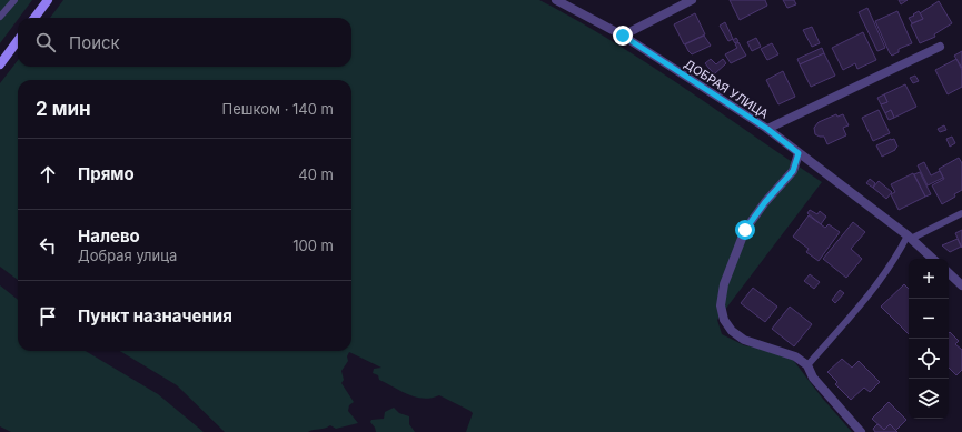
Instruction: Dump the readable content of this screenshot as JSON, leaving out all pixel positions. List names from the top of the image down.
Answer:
{
  "streets": {
    "street": ["ДОБРАЯ УЛИЦА"]
  },
  "page": {
    "search": "Поиск",
    "heading": ["2 мин", "Пешком · 140 m"],
    "list": [
      ["Прямо", "40 m"],
      ["Налево", "Добрая улица", "100 m"],
      "Пункт назначения"
    ],
    "map_buttons": ["+", "−"]
  }
}
